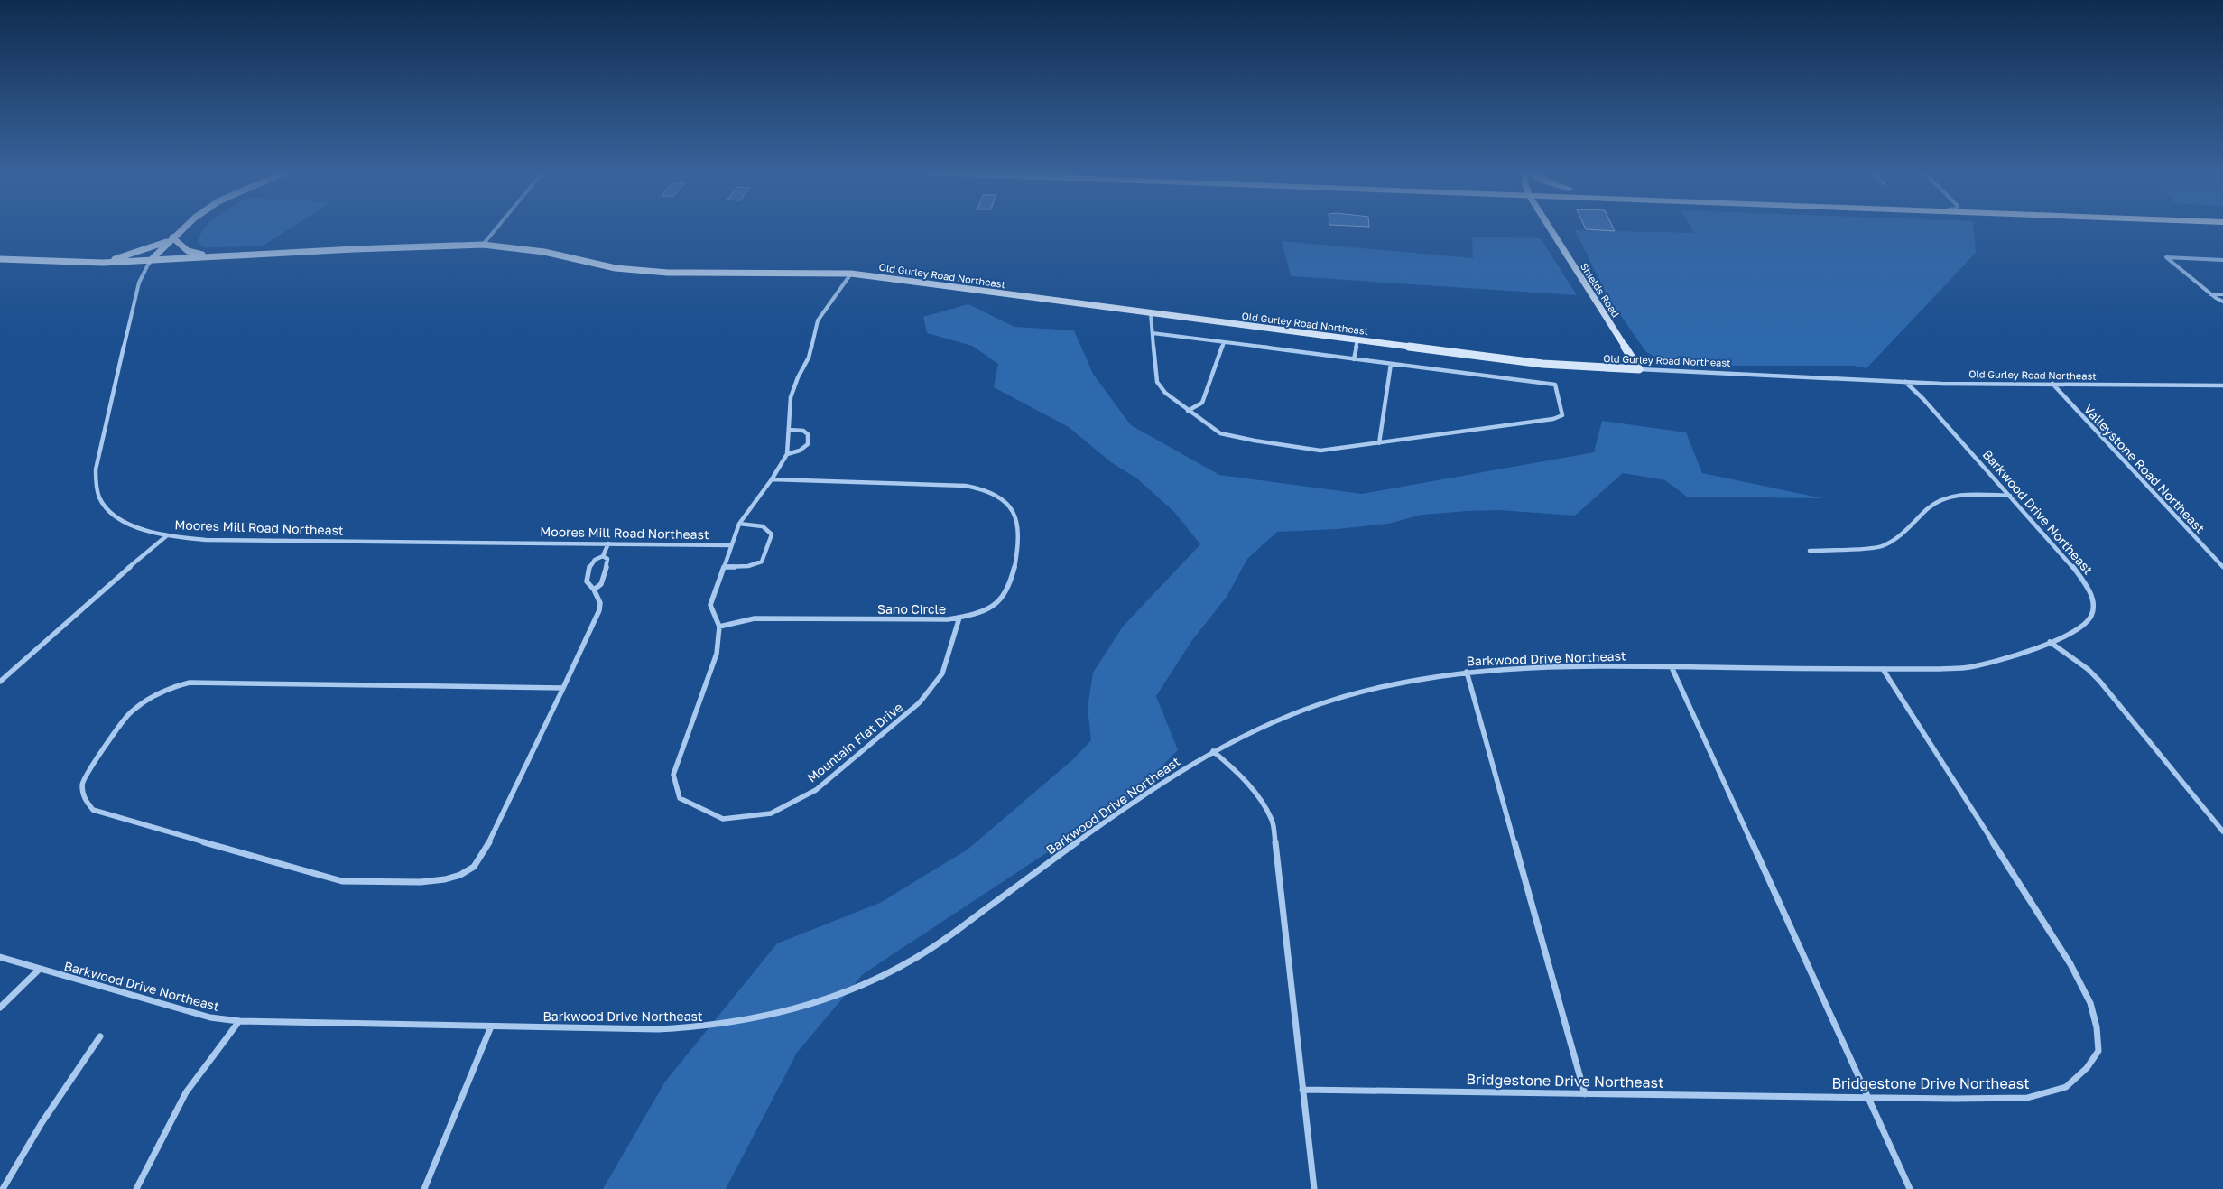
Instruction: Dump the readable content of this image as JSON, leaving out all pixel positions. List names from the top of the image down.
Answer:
{
  "streets": {
    "street": [
      "Old Gurley Road Northeast",
      "Shields Road",
      "Valleystone Road Northeast",
      "Barkwood Drive Northeast",
      "Moores Mill Road Northeast",
      "Sano Circle",
      "Mountain Flat Drive",
      "Bridgestone Drive Northeast"
    ]
  },
  "crossings": [
    ["Old Gurley Road Northeast", "Shields Road"],
    ["Old Gurley Road Northeast", "Valleystone Road Northeast"],
    ["Old Gurley Road Northeast", "Barkwood Drive Northeast"],
    ["Barkwood Drive Northeast", "Bridgestone Drive Northeast"],
    ["Sano Circle", "Mountain Flat Drive"]
  ]
}
